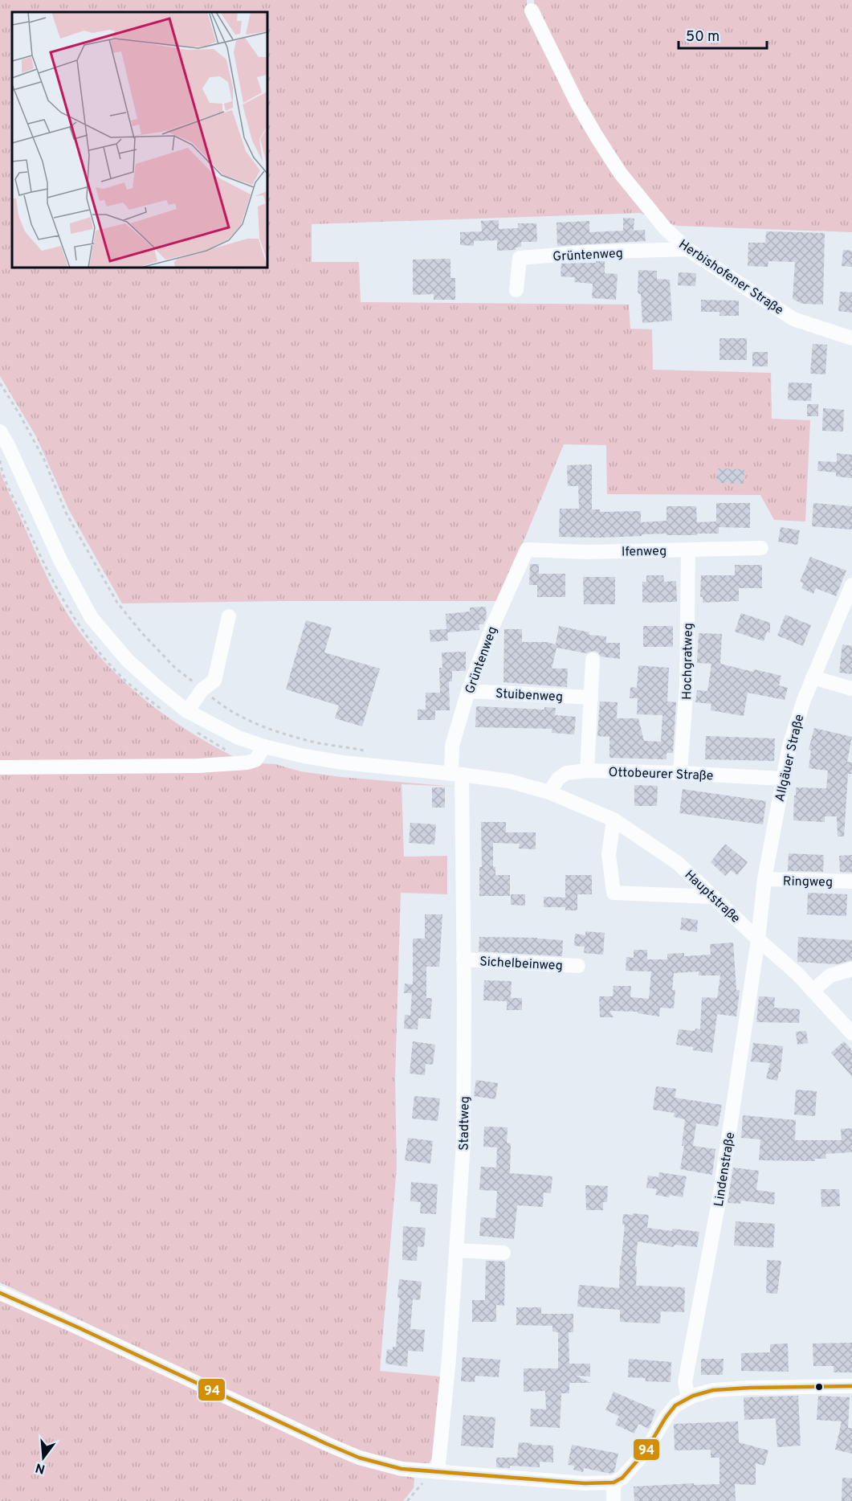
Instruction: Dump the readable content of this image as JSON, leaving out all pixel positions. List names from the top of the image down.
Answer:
{
  "streets": {
    "street": [
      "Grüntenweg",
      "Herbishofener Straße",
      "Ifenweg",
      "Hochgratweg",
      "Stuibenweg",
      "Allgäuer Straße",
      "Ottobeurer Straße",
      "Ringweg",
      "Hauptstraße",
      "Sichelbeinweg",
      "Stadtweg",
      "Lindenstraße"
    ]
  },
  "crossings": [
    ["Grüntenweg", "Herbishofener Straße"],
    ["Grüntenweg", "Ifenweg"],
    ["Grüntenweg", "Stuibenweg"],
    ["Grüntenweg", "Hauptstraße"],
    ["Grüntenweg", "Stadtweg"],
    ["Ifenweg", "Hochgratweg"],
    ["Hochgratweg", "Ottobeurer Straße"],
    ["Allgäuer Straße", "Ottobeurer Straße"],
    ["Allgäuer Straße", "Ringweg"],
    ["Allgäuer Straße", "Hauptstraße"],
    ["Allgäuer Straße", "Lindenstraße"],
    ["Ottobeurer Straße", "Hauptstraße"],
    ["Hauptstraße", "Stadtweg"],
    ["Hauptstraße", "Lindenstraße"],
    ["Sichelbeinweg", "Stadtweg"]
  ],
  "lines": ["transit line 94"],
  "scale_bar": "50 m",
  "north": "bottom"
}
